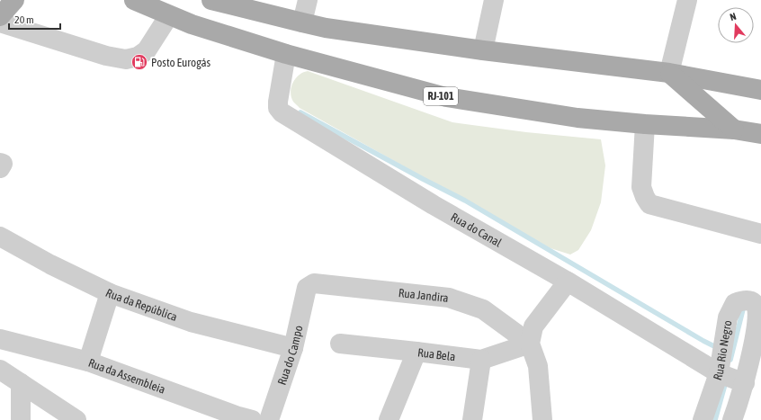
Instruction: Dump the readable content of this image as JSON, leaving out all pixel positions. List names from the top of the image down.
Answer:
{
  "streets": {
    "main road": ["RJ-101"],
    "street": [
      "Rua do Canal",
      "Rua Jandira",
      "Rua da República",
      "Rua Rio Negro",
      "Rua do Campo",
      "Rua Bela",
      "Rua da Assembleia"
    ]
  },
  "crossings": [
    ["RJ-101", "Rua do Canal"],
    ["Rua do Canal", "Rua Rio Negro"],
    ["Rua Jandira", "Rua do Campo"],
    ["Rua Jandira", "Rua Bela"],
    ["Rua da República", "Rua do Campo"]
  ],
  "places": {
    "fuel station": ["Posto Eurogás"]
  },
  "scale_bar": "20 m",
  "north": "top"
}
